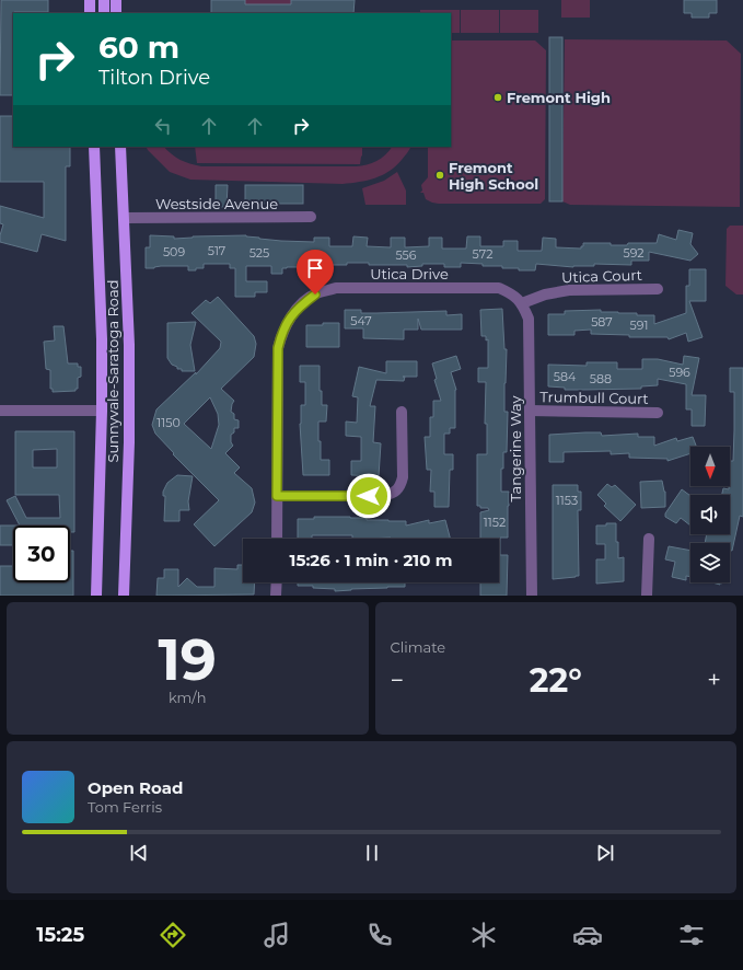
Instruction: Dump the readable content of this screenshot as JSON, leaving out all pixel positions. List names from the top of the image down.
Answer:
{
  "streets": {
    "main road": ["Sunnyvale-Saratoga Road"],
    "street": [
      "Westside Avenue",
      "Utica Drive",
      "Utica Court",
      "Trumbull Court",
      "Tangerine Way"
    ]
  },
  "crossings": [
    ["Westside Avenue", "Sunnyvale-Saratoga Road"],
    ["Utica Drive", "Utica Court"],
    ["Utica Drive", "Tangerine Way"],
    ["Utica Court", "Tangerine Way"],
    ["Trumbull Court", "Tangerine Way"]
  ],
  "places": ["Fremont High", "Fremont High School"],
  "house_numbers": [
    "517",
    "509",
    "525",
    "592",
    "572",
    "556",
    "547",
    "587",
    "591",
    "596",
    "584",
    "588",
    "1150",
    "1153",
    "1152"
  ],
  "north": "bottom",
  "page": {
    "turn": ["60 m", "Tilton Drive"],
    "limit": "30",
    "trip": "15:26 · 1 min · 210 m",
    "tile": [
      ["19", "km/h"],
      "Climate"
    ],
    "heat": ["−", "22°", "+"],
    "song": ["Open Road", "Tom Ferris"],
    "tabs": "15:25"
  }
}
